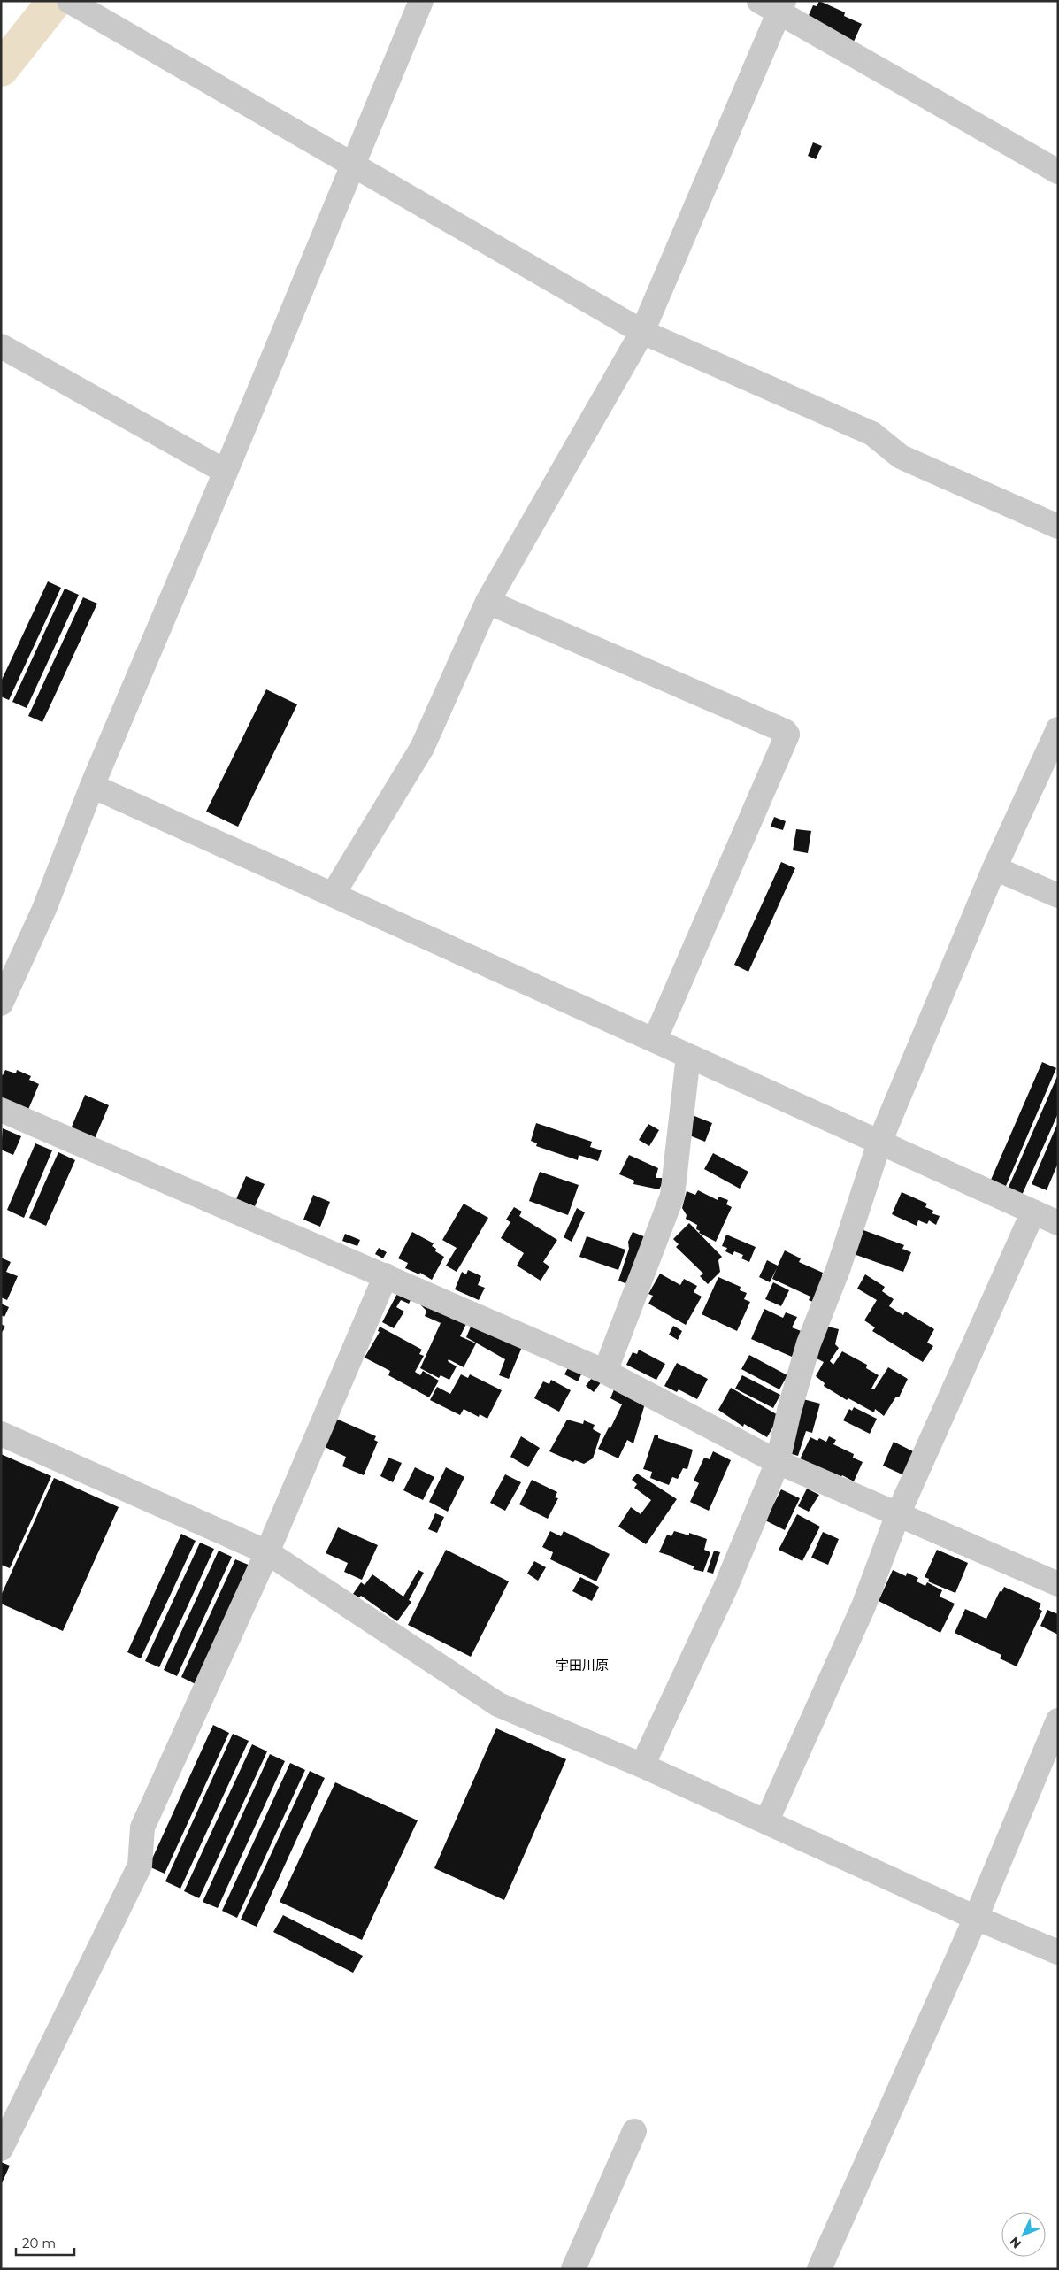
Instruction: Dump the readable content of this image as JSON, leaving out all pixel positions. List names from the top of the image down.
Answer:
{
  "districts": ["宇田川原"],
  "scale_bar": "20 m",
  "north": "bottom left"
}
